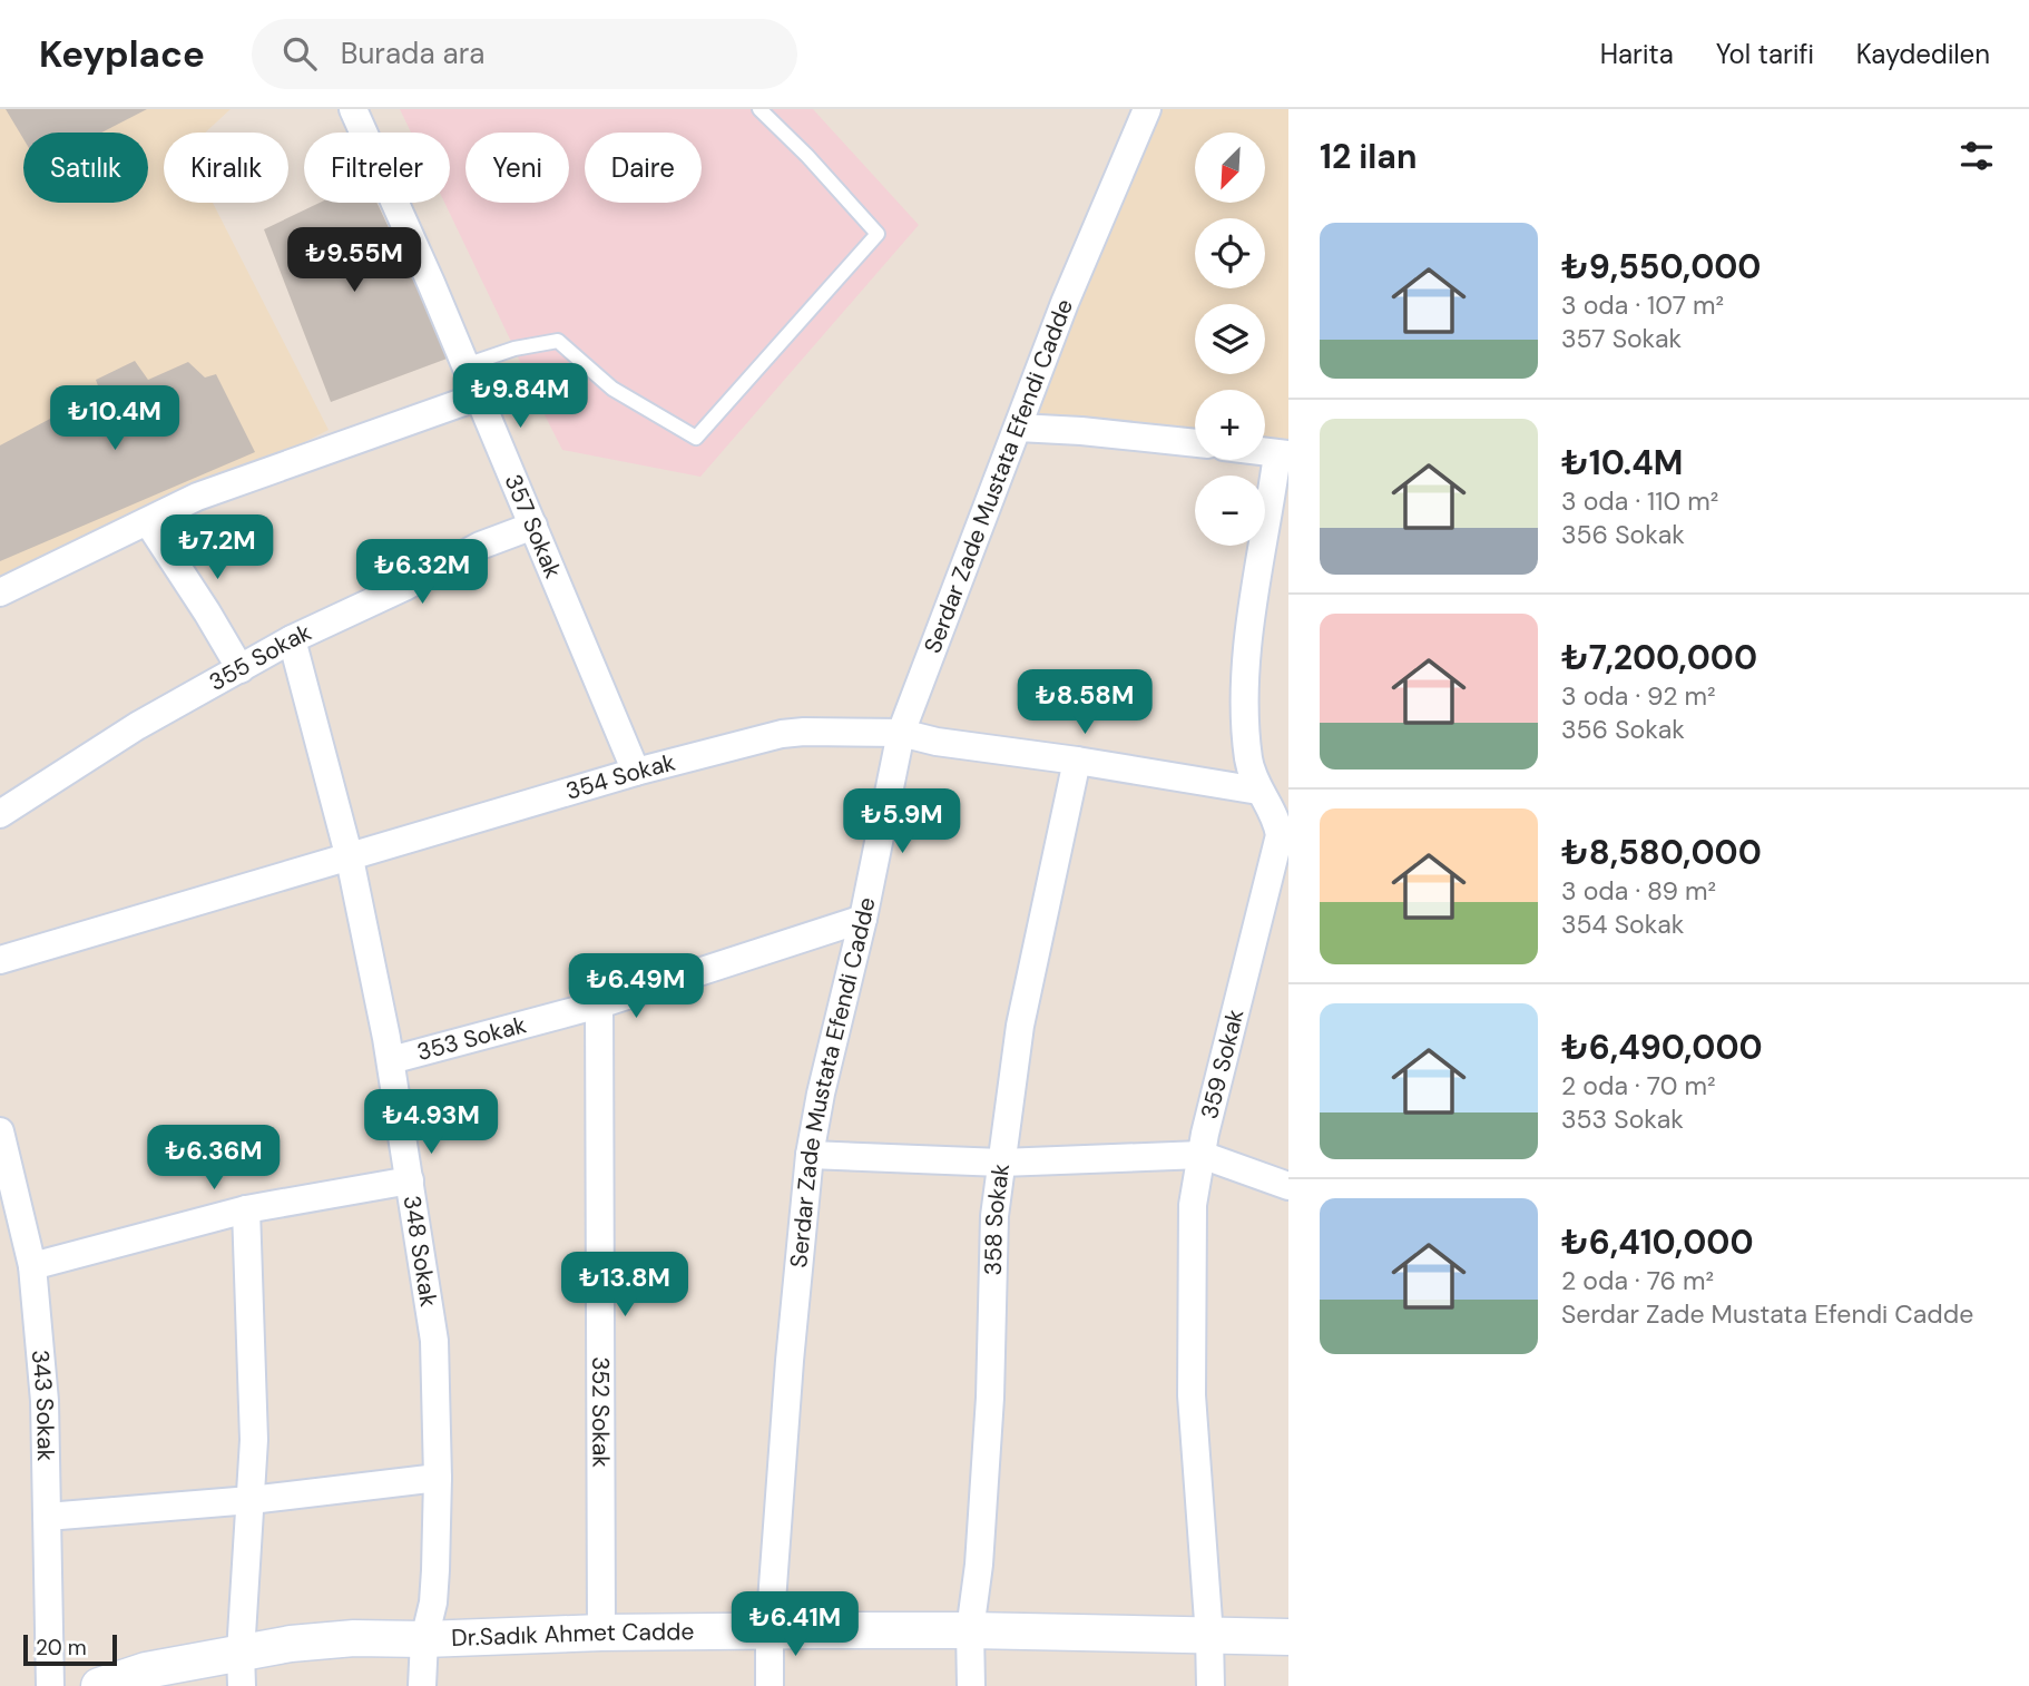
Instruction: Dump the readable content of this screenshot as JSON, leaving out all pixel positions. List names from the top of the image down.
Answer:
{
  "streets": {
    "street": [
      "Serdar Zade Mustata Efendi Cadde",
      "357 Sokak",
      "355 Sokak",
      "354 Sokak",
      "353 Sokak",
      "359 Sokak",
      "358 Sokak",
      "348 Sokak",
      "343 Sokak",
      "352 Sokak",
      "Dr.Sadık Ahmet Cadde"
    ]
  },
  "crossings": [
    ["Serdar Zade Mustata Efendi Cadde", "354 Sokak"],
    ["Serdar Zade Mustata Efendi Cadde", "353 Sokak"],
    ["Serdar Zade Mustata Efendi Cadde", "Dr.Sadık Ahmet Cadde"],
    ["357 Sokak", "355 Sokak"],
    ["357 Sokak", "354 Sokak"],
    ["355 Sokak", "348 Sokak"],
    ["354 Sokak", "359 Sokak"],
    ["354 Sokak", "358 Sokak"],
    ["354 Sokak", "348 Sokak"],
    ["353 Sokak", "348 Sokak"],
    ["353 Sokak", "352 Sokak"],
    ["359 Sokak", "Dr.Sadık Ahmet Cadde"],
    ["358 Sokak", "Dr.Sadık Ahmet Cadde"],
    ["348 Sokak", "Dr.Sadık Ahmet Cadde"],
    ["352 Sokak", "Dr.Sadık Ahmet Cadde"]
  ],
  "scale_bar": "20 m",
  "north": "bottom left",
  "page": {
    "header": "Keyplace",
    "search": "Burada ara",
    "nav": ["Harita", "Yol tarifi", "Kaydedilen"],
    "heading": "12 ilan",
    "map_buttons": ["+", "−"],
    "chip": [
      "Satılık",
      "Kiralık",
      "Filtreler",
      "Yeni",
      "Daire"
    ],
    "list": [
      {
        "name": "₺9,550,000",
        "note": "3 oda · 107 m² · 357 Sokak"
      },
      {
        "name": "₺10.4M",
        "note": "3 oda · 110 m² · 356 Sokak"
      },
      {
        "name": "₺7,200,000",
        "note": "3 oda · 92 m² · 356 Sokak"
      },
      {
        "name": "₺8,580,000",
        "note": "3 oda · 89 m² · 354 Sokak"
      },
      {
        "name": "₺6,490,000",
        "note": "2 oda · 70 m² · 353 Sokak"
      },
      {
        "name": "₺6,410,000",
        "note": "2 oda · 76 m² · Serdar Zade Mustata Efendi Cadde"
      }
    ],
    "price": [
      "₺9.55M",
      "₺9.84M",
      "₺10.4M",
      "₺7.2M",
      "₺6.32M",
      "₺8.58M",
      "₺5.9M",
      "₺6.49M",
      "₺4.93M",
      "₺6.36M",
      "₺13.8M",
      "₺6.41M"
    ],
    "scale": "20 m"
  }
}
